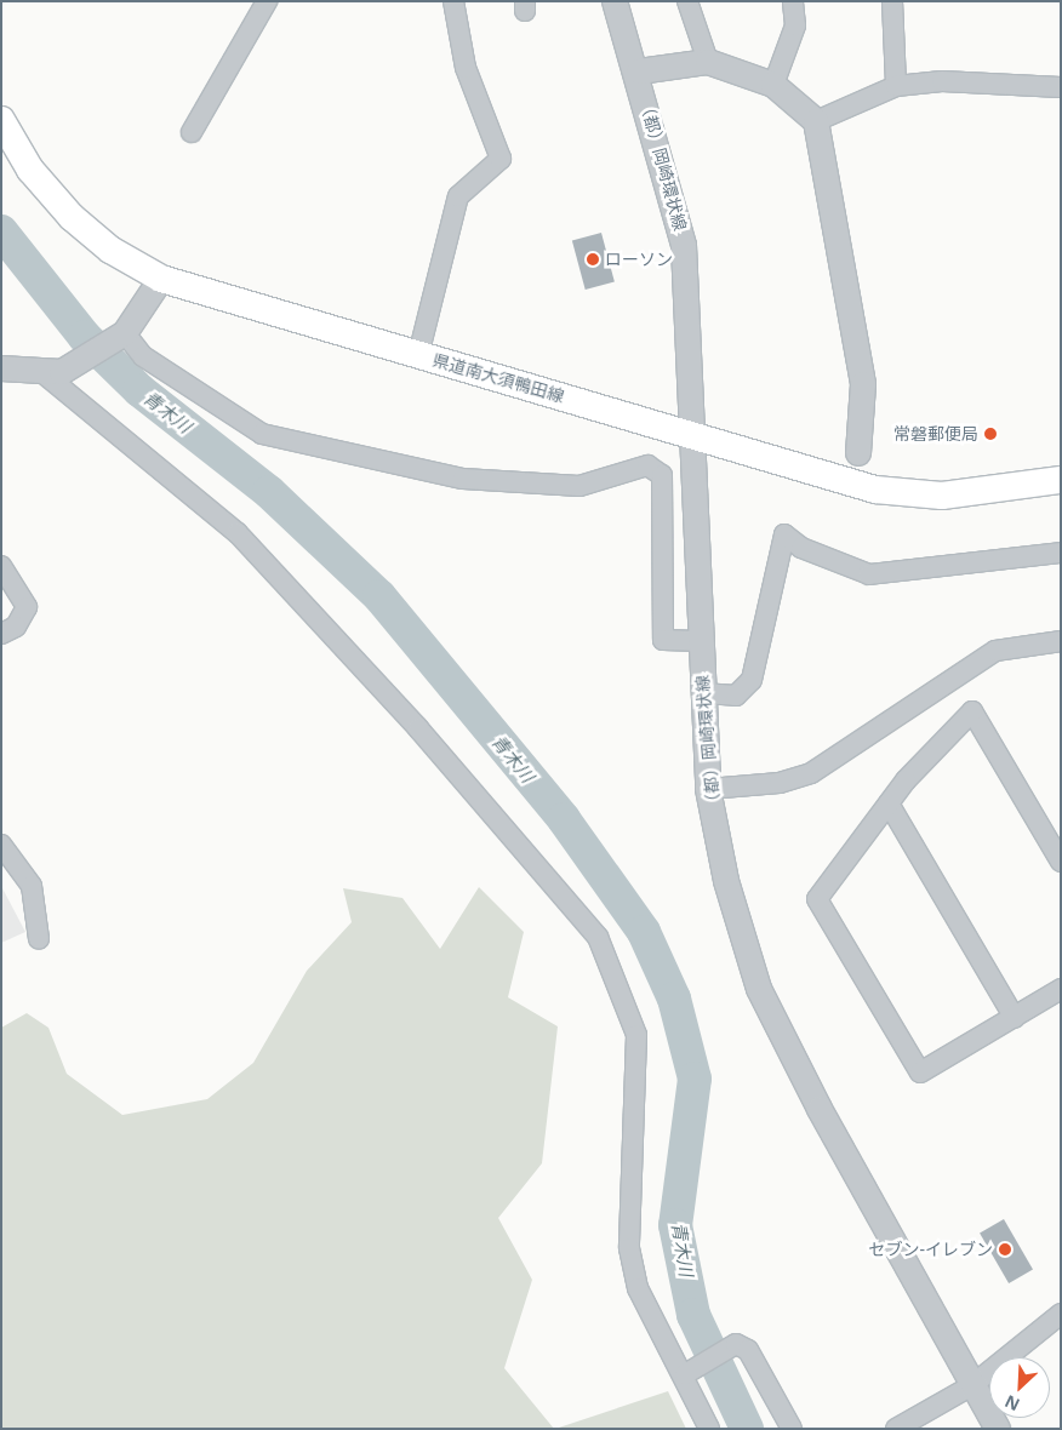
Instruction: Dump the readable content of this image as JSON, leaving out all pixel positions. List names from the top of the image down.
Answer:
{
  "streets": {
    "main road": ["県道南大須鴨田線"],
    "street": ["（都）岡崎環状線"]
  },
  "crossings": [
    ["（都）岡崎環状線", "県道南大須鴨田線"]
  ],
  "water": ["青木川"],
  "places": ["ローソン", "常磐郵便局", "セブン-イレブン"],
  "north": "bottom left"
}
